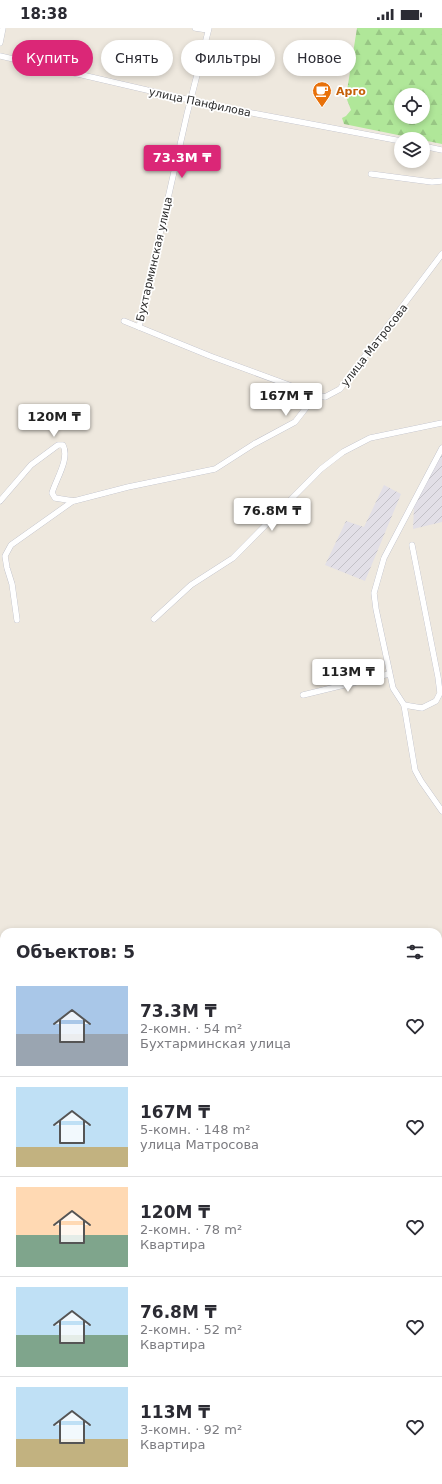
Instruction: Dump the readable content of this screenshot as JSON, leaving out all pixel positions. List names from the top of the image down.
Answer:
{
  "streets": {
    "street": ["улица Панфилова", "Бухтарминская улица", "улица Матросова"]
  },
  "crossings": [
    ["улица Панфилова", "Бухтарминская улица"]
  ],
  "places": {
    "cafe": ["Арго"]
  },
  "page": {
    "status": "18:38",
    "chip": [
      "Купить",
      "Снять",
      "Фильтры",
      "Новое"
    ],
    "price": [
      "73.3M ₸",
      "167M ₸",
      "120M ₸",
      "76.8M ₸",
      "113M ₸"
    ],
    "heading": "Объектов: 5",
    "list": [
      {
        "name": "73.3M ₸",
        "note": "2-комн. · 54 m² · Бухтарминская улица"
      },
      {
        "name": "167M ₸",
        "note": "5-комн. · 148 m² · улица Матросова"
      },
      {
        "name": "120M ₸",
        "note": "2-комн. · 78 m² · Квартира"
      },
      {
        "name": "76.8M ₸",
        "note": "2-комн. · 52 m² · Квартира"
      },
      {
        "name": "113M ₸",
        "note": "3-комн. · 92 m² · Квартира"
      }
    ]
  }
}
